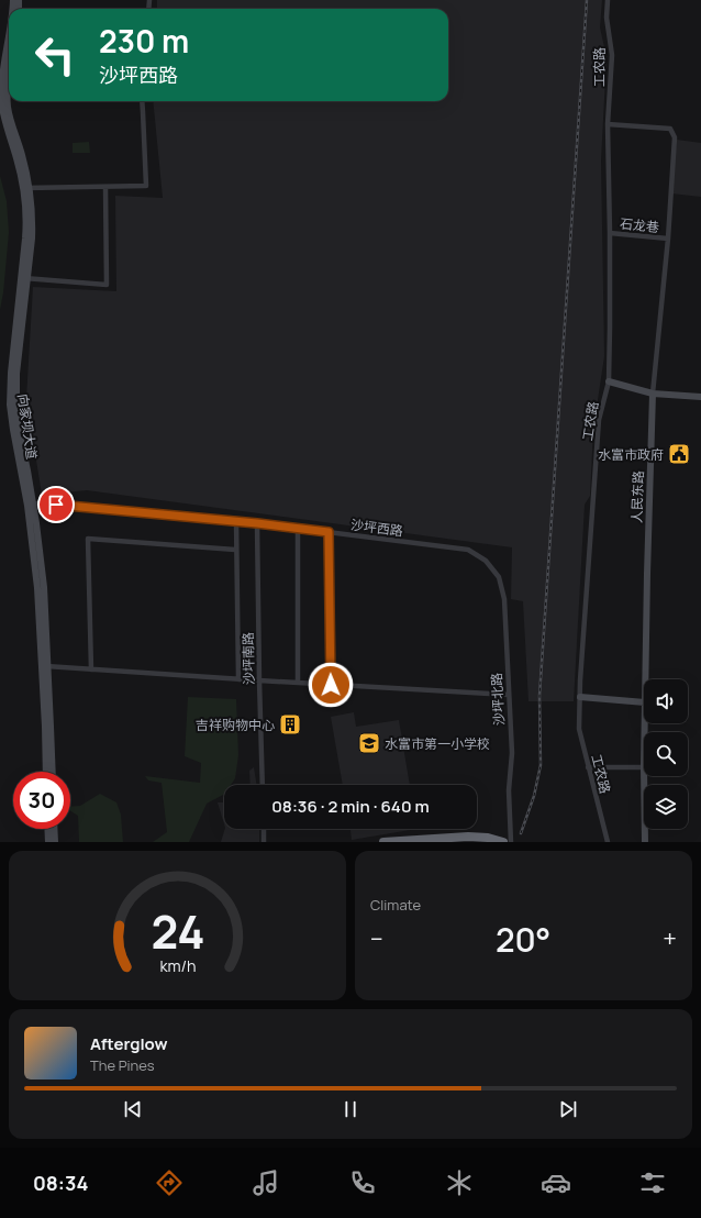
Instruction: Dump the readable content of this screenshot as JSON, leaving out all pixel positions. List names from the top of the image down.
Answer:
{
  "streets": {
    "main road": ["向家坝大道", "人民东路"],
    "street": [
      "工农路",
      "石龙巷",
      "沙坪西路",
      "沙坪南路",
      "沙坪北路"
    ]
  },
  "crossings": [
    ["工农路", "石龙巷"],
    ["工农路", "人民东路"],
    ["石龙巷", "人民东路"],
    ["向家坝大道", "沙坪西路"],
    ["沙坪西路", "沙坪南路"],
    ["沙坪西路", "沙坪北路"]
  ],
  "places": {
    "public building": ["水富市政府"],
    "building": ["吉祥购物中心"],
    "school or university": ["水富市第一小学校"]
  },
  "page": {
    "turn": ["230 m", "沙坪西路"],
    "limit": "30",
    "trip": "08:36 · 2 min · 640 m",
    "tile": "Climate",
    "heat": ["−", "20°", "+"],
    "song": ["Afterglow", "The Pines"],
    "tabs": "08:34",
    "gauge": ["24", "km/h"]
  }
}
